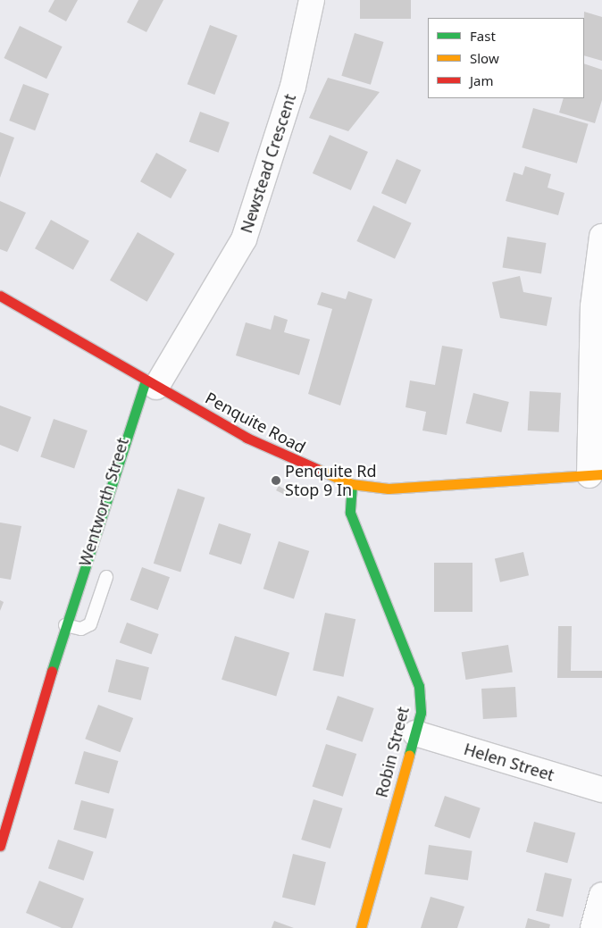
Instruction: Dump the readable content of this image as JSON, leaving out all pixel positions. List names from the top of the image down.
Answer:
{
  "streets": {
    "street": [
      "Newstead Crescent",
      "Penquite Road",
      "Wentworth Street",
      "Robin Street",
      "Helen Street"
    ]
  },
  "crossings": [
    ["Newstead Crescent", "Penquite Road"],
    ["Newstead Crescent", "Wentworth Street"],
    ["Penquite Road", "Wentworth Street"],
    ["Penquite Road", "Robin Street"],
    ["Robin Street", "Helen Street"]
  ],
  "places": ["Penquite Rd Stop 9 In"],
  "legend": ["Fast", "Slow", "Jam"]
}
